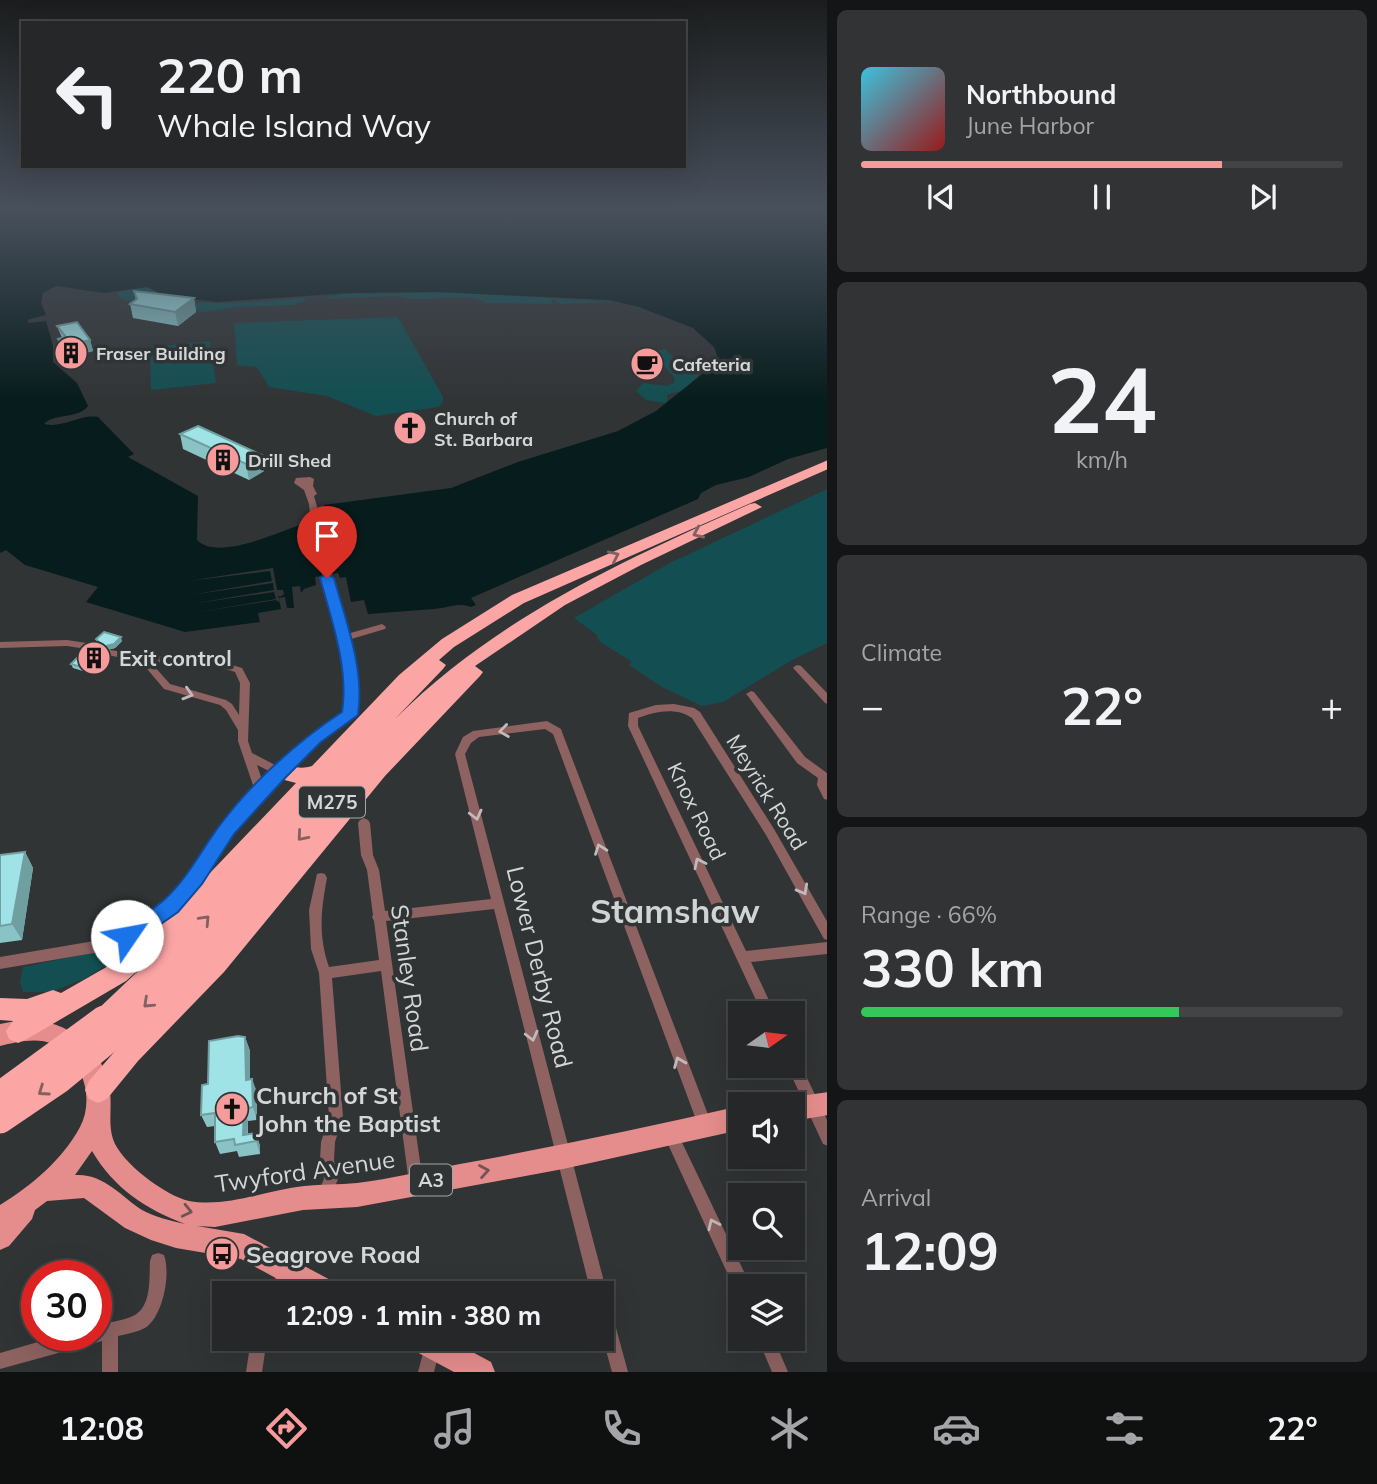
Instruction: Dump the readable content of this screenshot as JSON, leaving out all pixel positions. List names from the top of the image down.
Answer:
{
  "streets": {
    "highway": ["M275"],
    "main road": ["Twyford Avenue", "A3"],
    "street": [
      "Meyrick Road",
      "Knox Road",
      "Lower Derby Road",
      "Stanley Road"
    ]
  },
  "crossings": [
    ["Meyrick Road", "Knox Road"],
    ["M275", "Twyford Avenue"],
    ["Lower Derby Road", "Twyford Avenue"],
    ["Stanley Road", "Twyford Avenue"]
  ],
  "districts": ["Stamshaw"],
  "places": {
    "building": ["Fraser Building", "Drill Shed", "Exit control"],
    "cafe": ["Cafeteria"],
    "church": ["Church of St. Barbara", "Church of St John the Baptist"],
    "bus stop": ["Seagrove Road"]
  },
  "north": "right",
  "page": {
    "turn": ["220 m", "Whale Island Way"],
    "song": ["Northbound", "June Harbor"],
    "tile": [
      ["24", "km/h"],
      "Climate",
      ["Range · 66%", "330 km"],
      ["Arrival", "12:09"]
    ],
    "heat": ["−", "22°", "+"],
    "limit": "30",
    "trip": "12:09 · 1 min · 380 m",
    "tabs": ["12:08", "22°"]
  }
}
